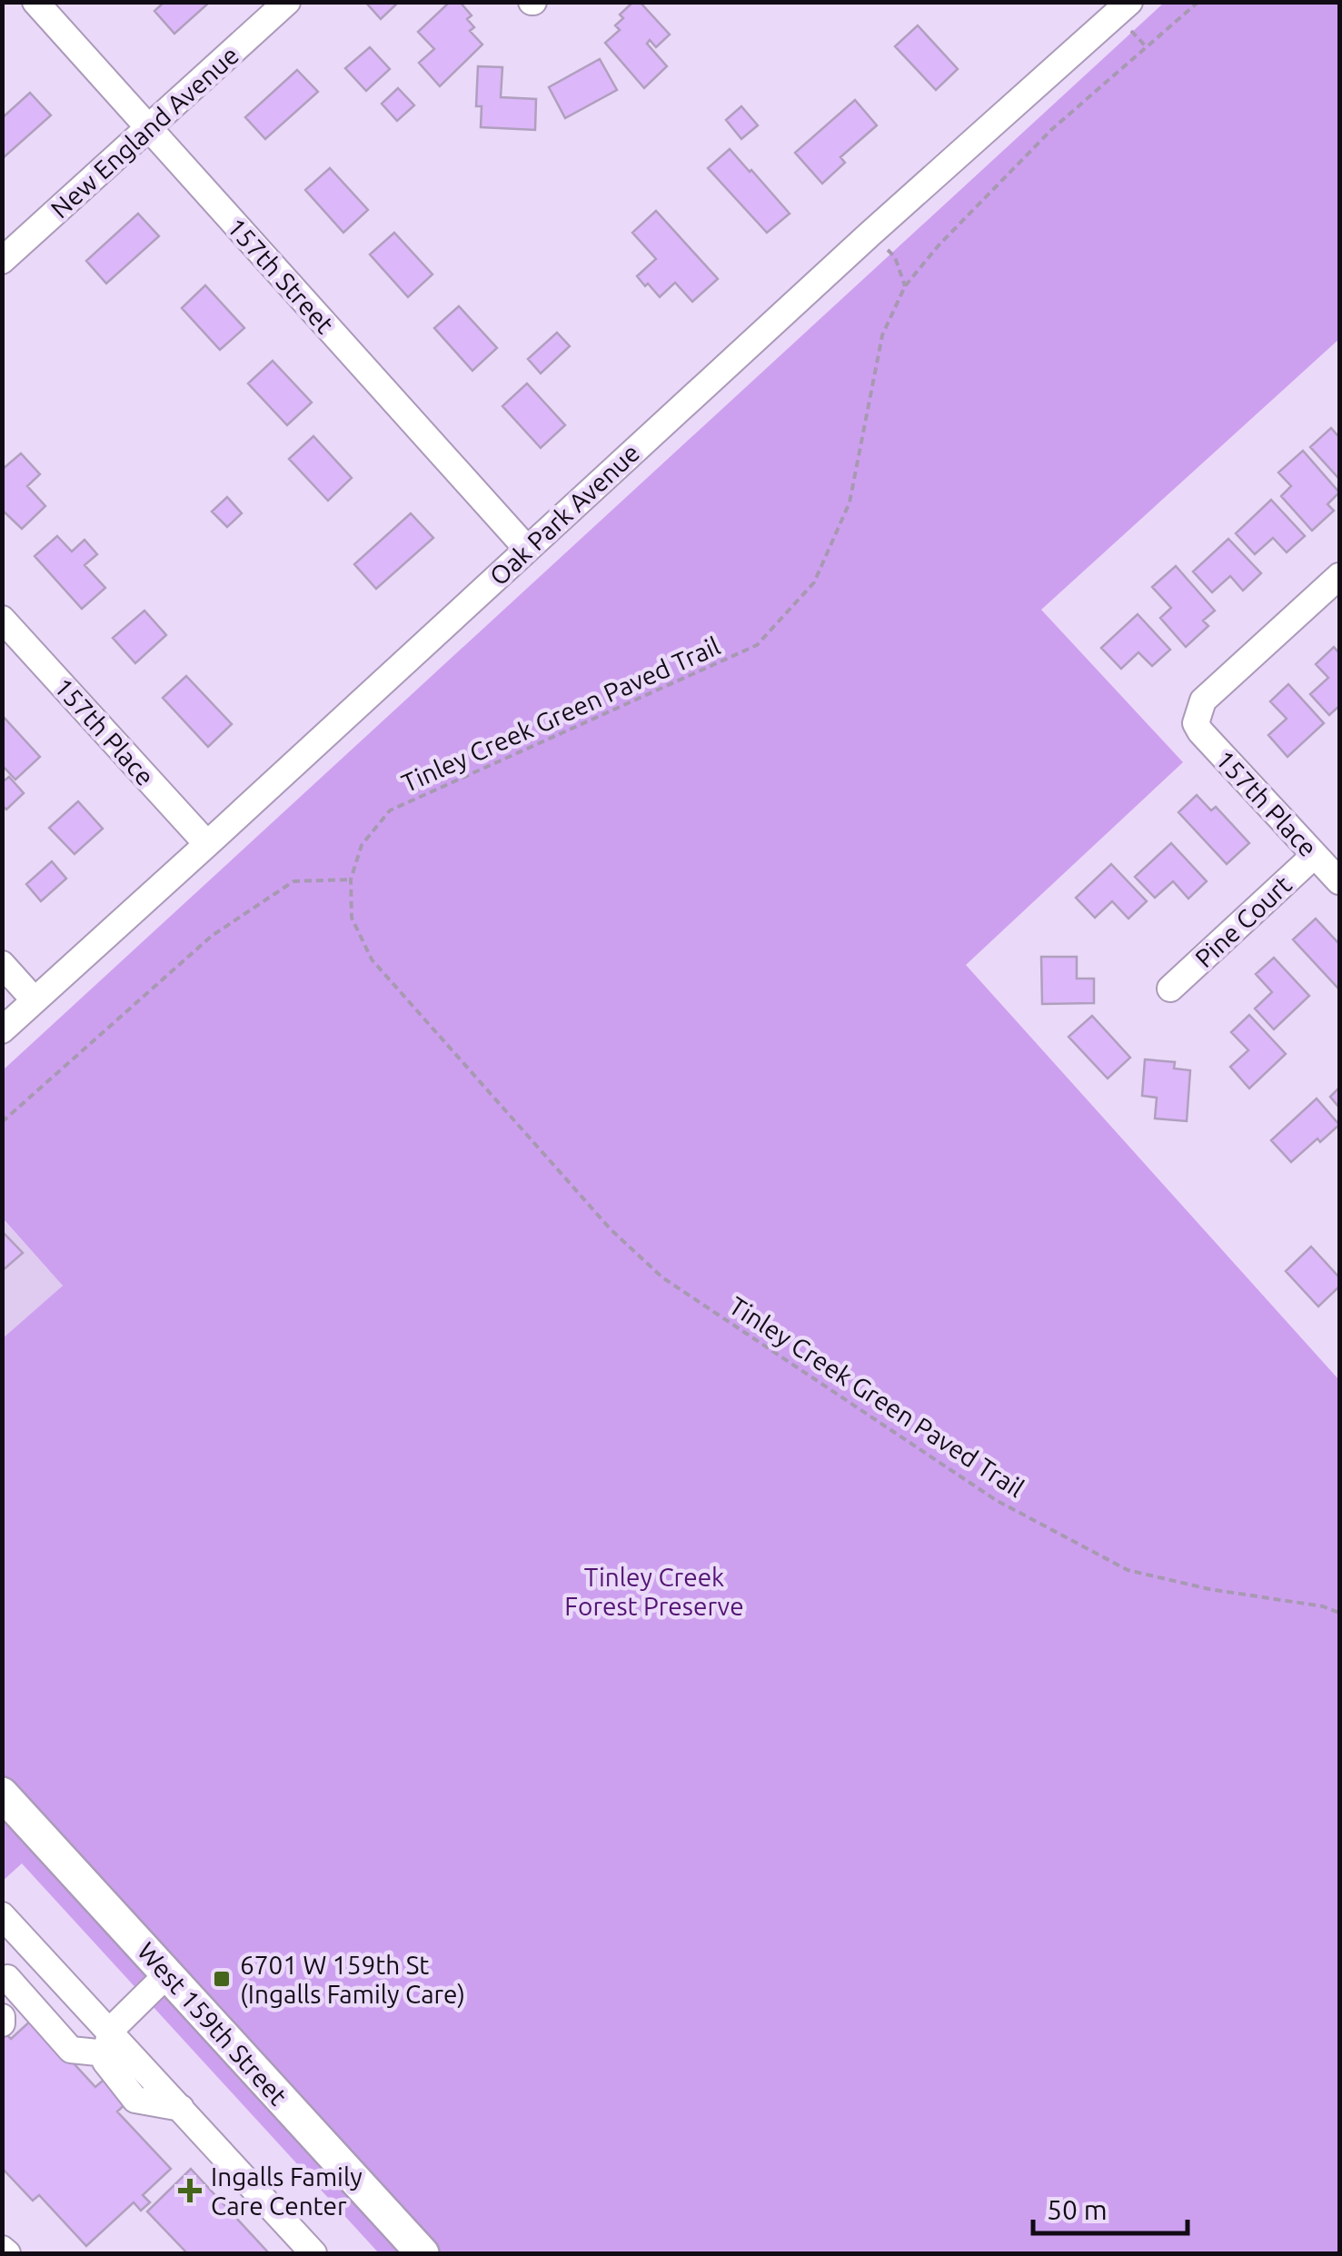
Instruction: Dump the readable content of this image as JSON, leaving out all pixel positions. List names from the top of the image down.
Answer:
{
  "streets": {
    "main road": ["West 159th Street"],
    "street": [
      "New England Avenue",
      "157th Street",
      "Oak Park Avenue",
      "157th Place",
      "Pine Court"
    ],
    "path": ["Tinley Creek Green Paved Trail"]
  },
  "crossings": [
    ["New England Avenue", "157th Street"],
    ["157th Street", "Oak Park Avenue"],
    ["Oak Park Avenue", "157th Place"],
    ["157th Place", "Pine Court"]
  ],
  "parks": ["Tinley Creek Forest Preserve"],
  "places": {
    "transit": ["6701 W 159th St (Ingalls Family Care)"],
    "health": ["Ingalls Family Care Center"]
  },
  "scale_bar": "50 m"
}
